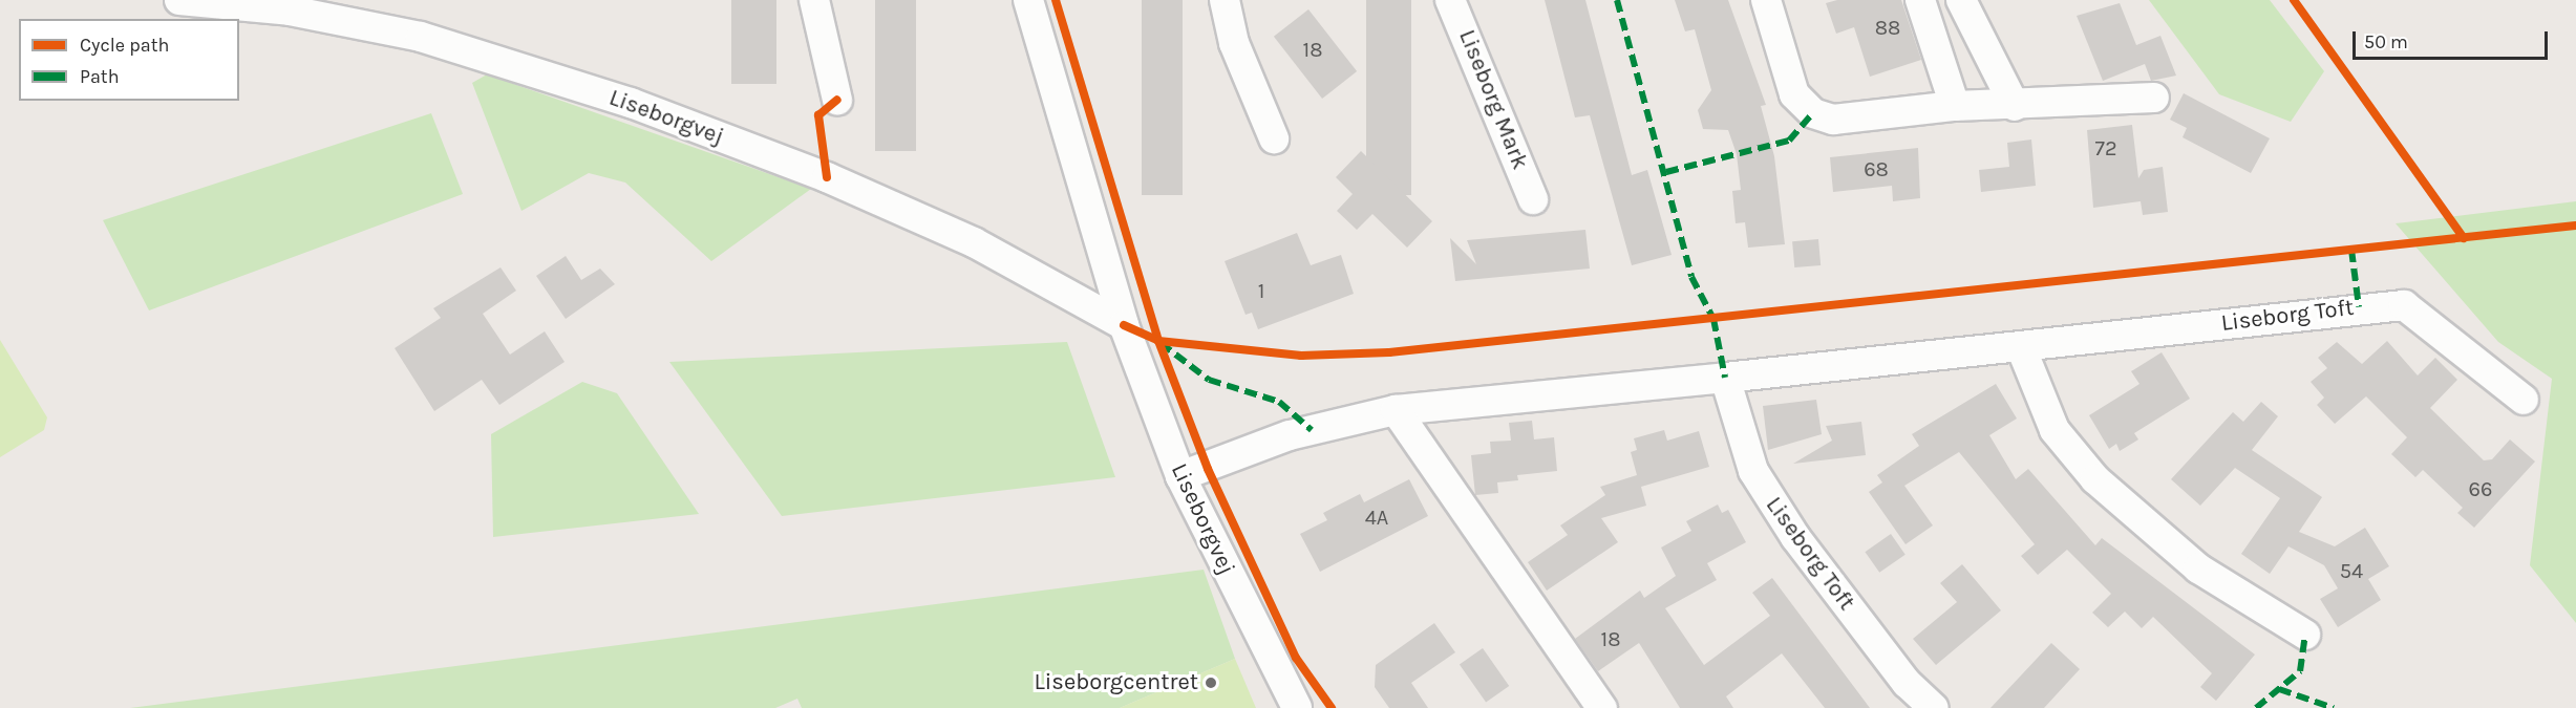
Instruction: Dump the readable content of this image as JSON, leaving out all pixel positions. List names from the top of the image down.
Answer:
{
  "streets": {
    "street": ["Liseborg Mark", "Liseborgvej", "Liseborg Toft"]
  },
  "crossings": [
    ["Liseborgvej", "Liseborg Toft"]
  ],
  "places": ["Liseborgcentret"],
  "house_numbers": [
    "88",
    "18",
    "72",
    "68",
    "1",
    "66",
    "4A",
    "54",
    "18"
  ],
  "legend": ["Cycle path", "Path"],
  "scale_bar": "50 m"
}
